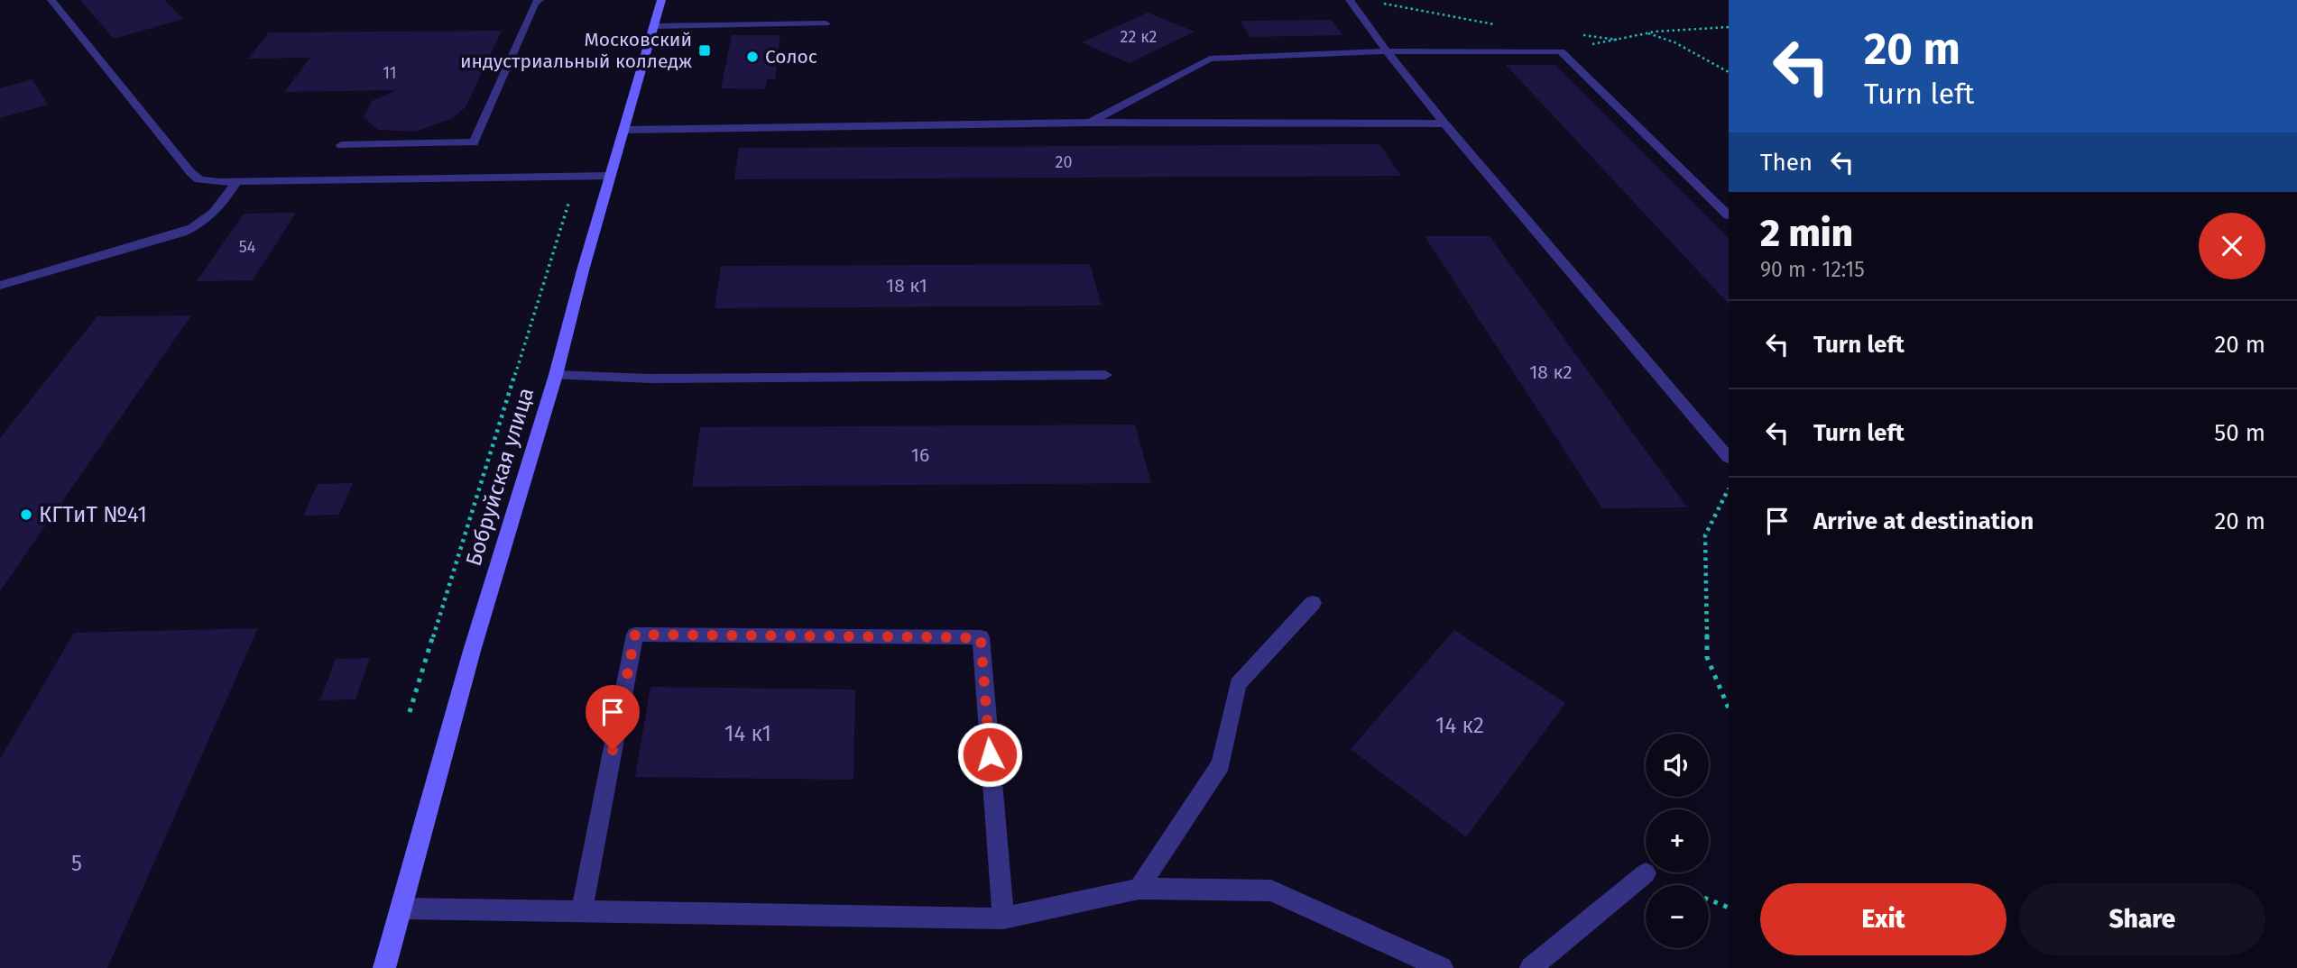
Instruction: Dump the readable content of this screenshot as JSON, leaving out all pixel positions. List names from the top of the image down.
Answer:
{
  "streets": {
    "street": ["Бобруйская улица"]
  },
  "places": {
    "transit": ["Московский индустриальный колледж"],
    "other": ["Солос", "КГТиТ №41"]
  },
  "house_numbers": [
    "22 к2",
    "11",
    "20",
    "54",
    "18 к1",
    "18 к2",
    "16",
    "14 к2",
    "14 к1",
    "5"
  ],
  "page": {
    "turn": ["20 m", "Turn left"],
    "then": "Then",
    "heading": ["2 min", "90 m · 12:15"],
    "list": [
      {
        "name": "Turn left",
        "value": "20 m"
      },
      {
        "name": "Turn left",
        "value": "50 m"
      },
      {
        "name": "Arrive at destination",
        "value": "20 m"
      }
    ],
    "map_buttons": ["+", "−"],
    "buttons": ["Exit", "Share"]
  }
}
